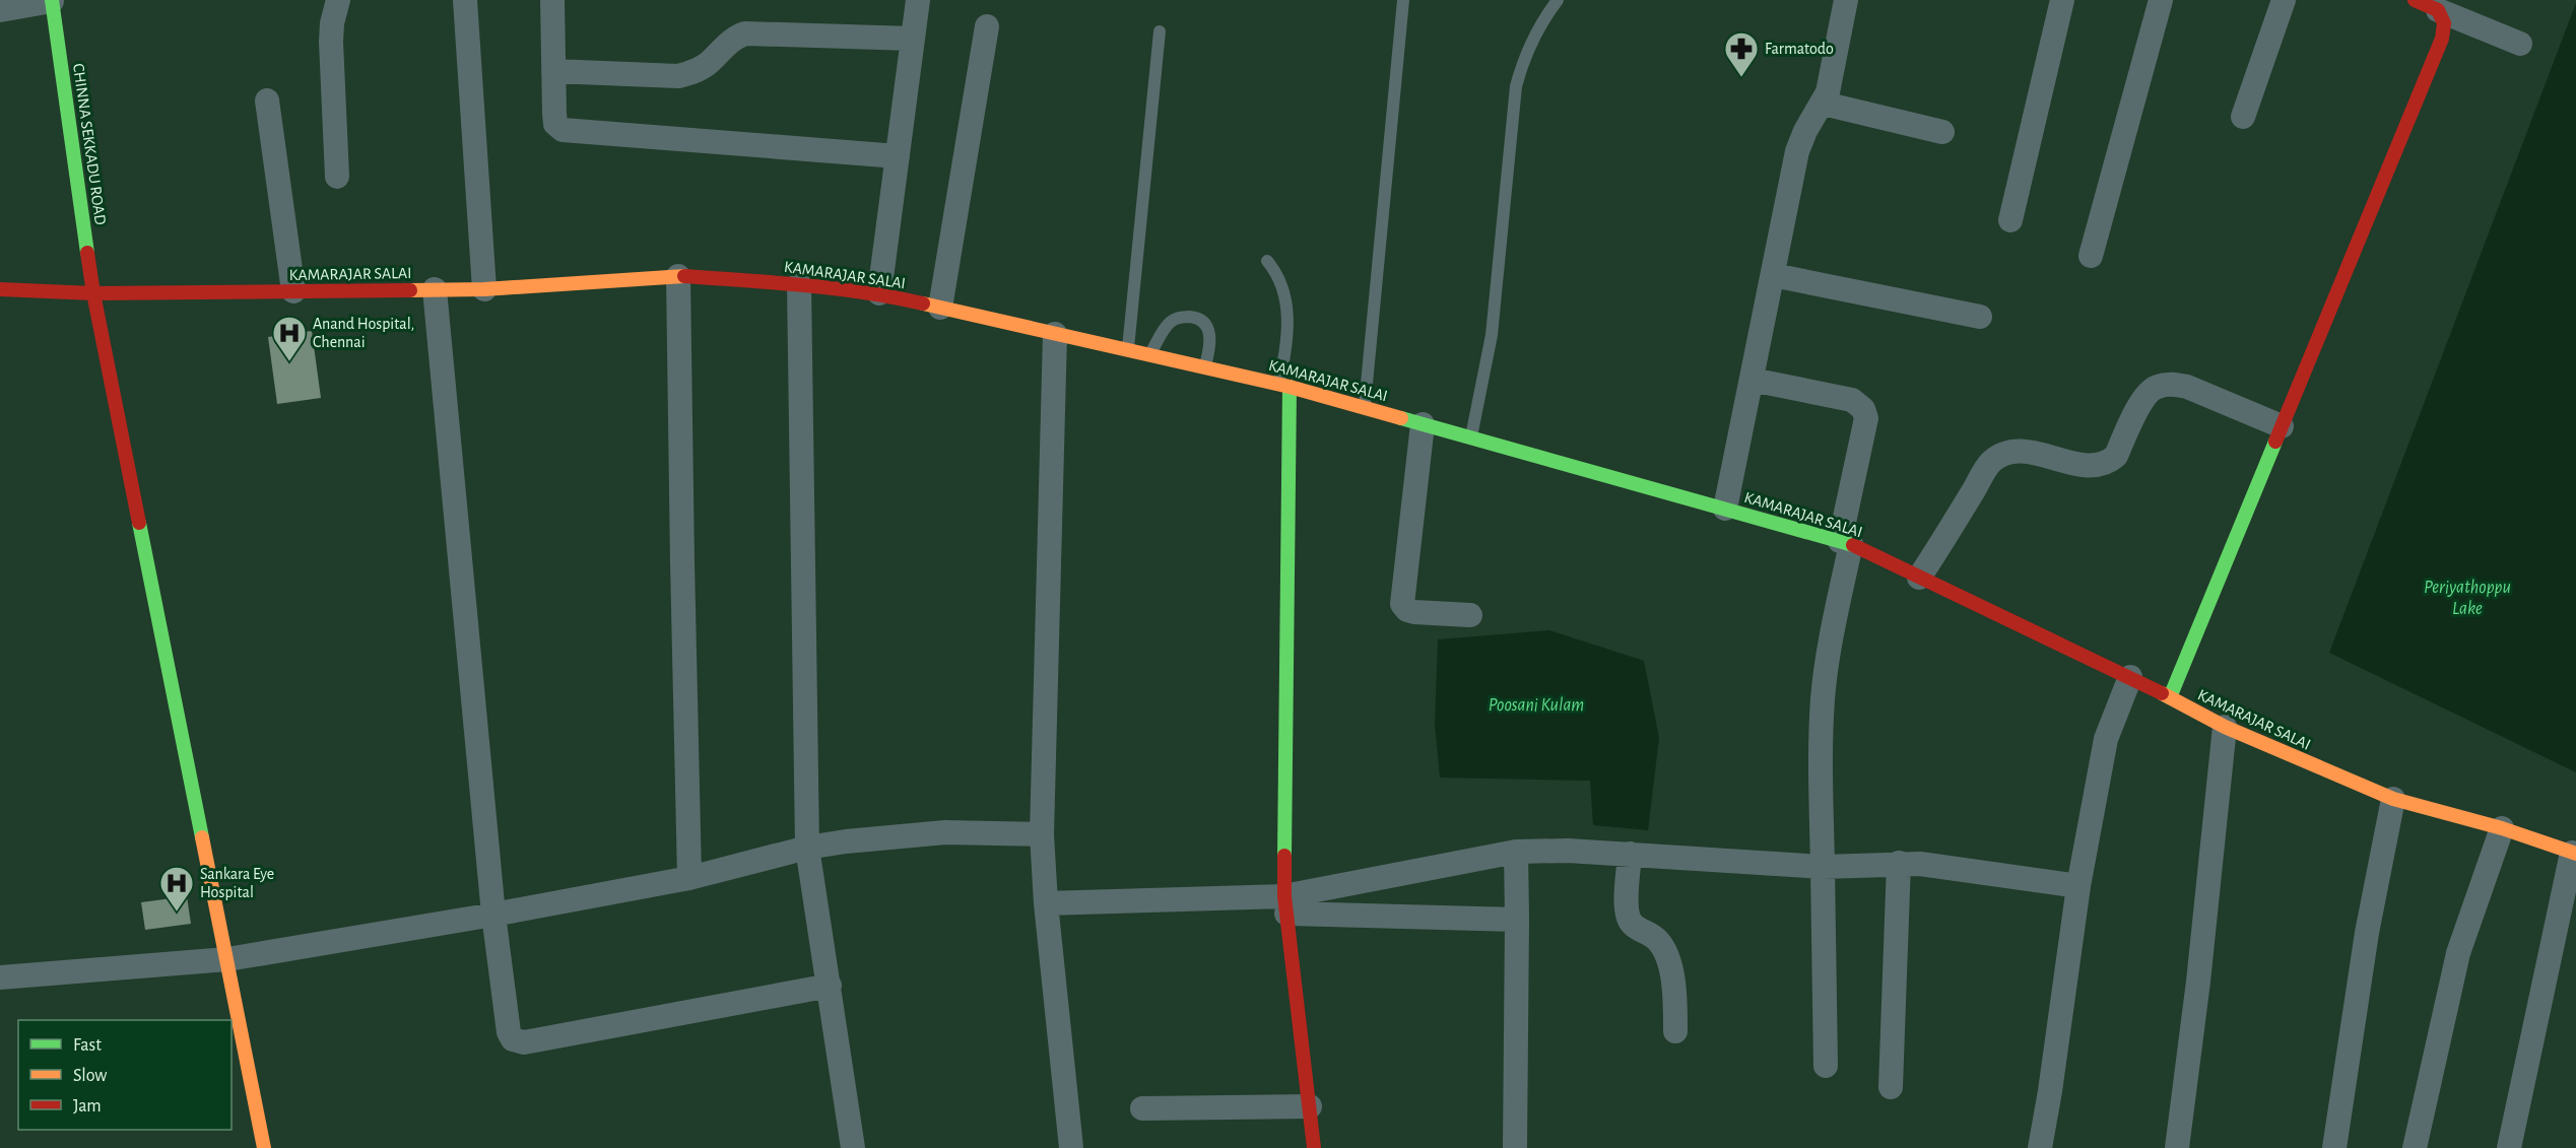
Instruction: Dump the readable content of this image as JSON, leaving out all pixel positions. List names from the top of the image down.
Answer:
{
  "streets": {
    "main road": ["CHINNA SEKKADU ROAD", "KAMARAJAR SALAI"]
  },
  "crossings": [
    ["CHINNA SEKKADU ROAD", "KAMARAJAR SALAI"]
  ],
  "water": ["Periyathoppu Lake", "Poosani Kulam"],
  "places": {
    "pharmacy": ["Farmatodo"],
    "hospital": ["Anand Hospital, Chennai", "Sankara Eye Hospital"]
  },
  "legend": ["Fast", "Slow", "Jam"]
}
